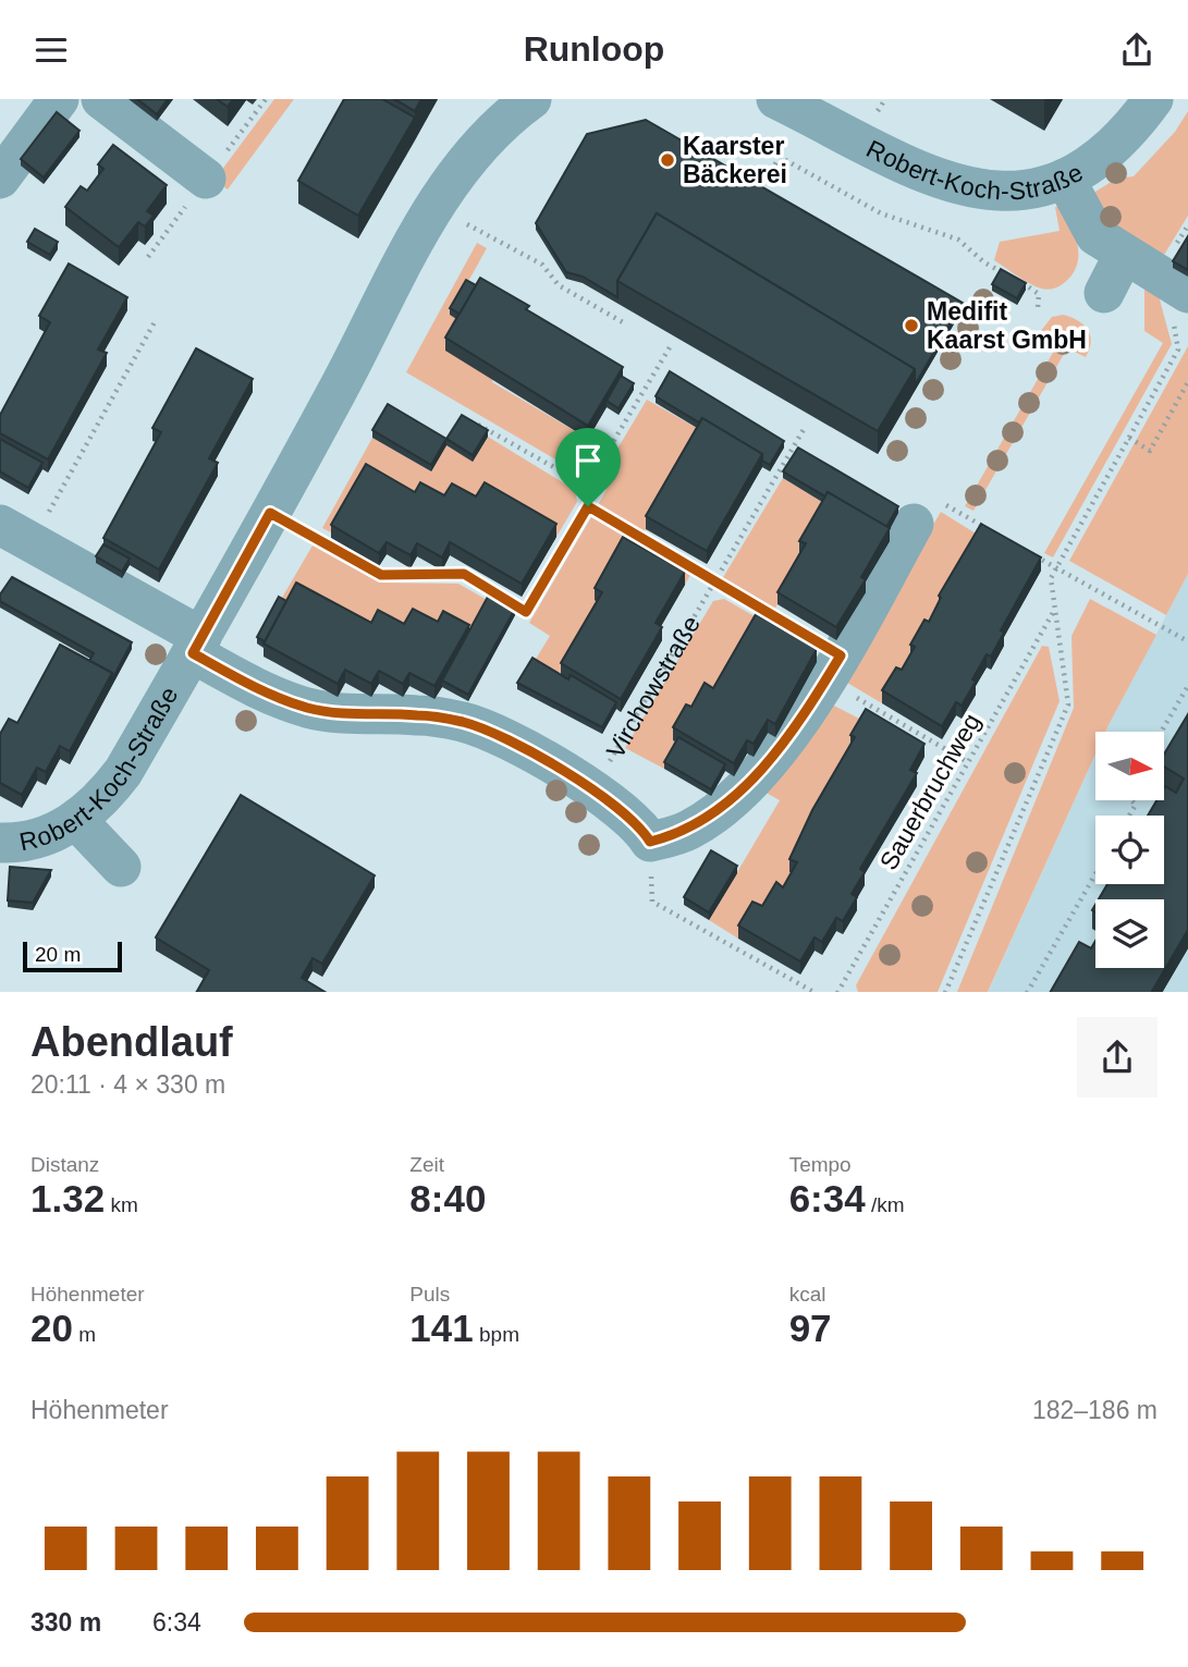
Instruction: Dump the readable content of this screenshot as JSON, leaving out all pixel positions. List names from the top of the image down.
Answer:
{
  "streets": {
    "street": ["Robert-Koch-Straße"],
    "path": ["Virchowstraße", "Sauerbruchweg"]
  },
  "places": ["Kaarster Bäckerei", "Medifit Kaarst GmbH"],
  "scale_bar": "20 m",
  "north": "right",
  "page": {
    "header": "Runloop",
    "scale": "20 m",
    "heading": ["Abendlauf", "20:11 · 4 × 330 m"],
    "stats": [
      ["Distanz", "1.32 km"],
      ["Zeit", "8:40"],
      ["Tempo", "6:34 /km"],
      ["Höhenmeter", "20 m"],
      ["Puls", "141 bpm"],
      ["kcal", "97"]
    ],
    "chart": ["Höhenmeter", "182–186 m"],
    "list": [
      {
        "name": "330 m",
        "note": "6:34"
      }
    ]
  }
}
